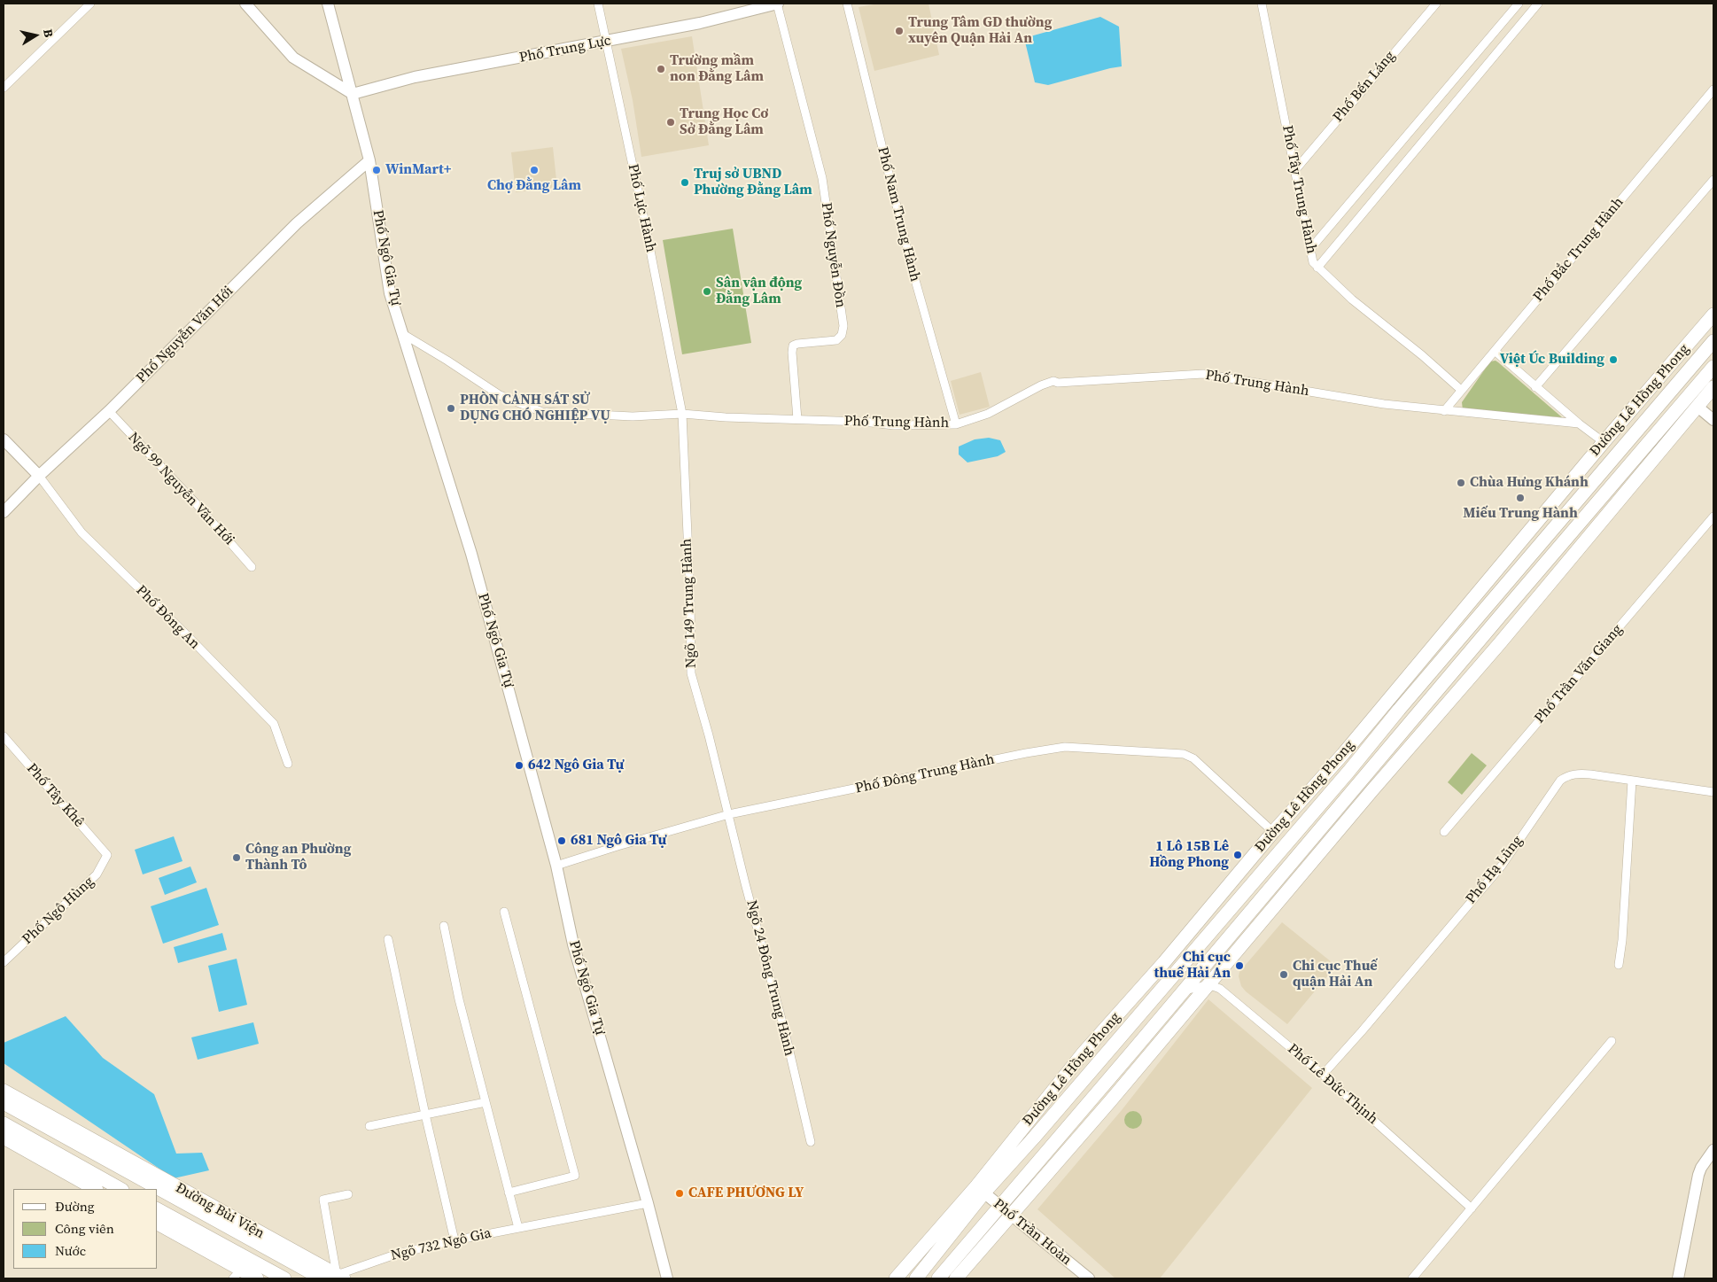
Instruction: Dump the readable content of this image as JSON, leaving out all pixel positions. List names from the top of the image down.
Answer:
{
  "streets": {
    "main road": ["Đường Lê Hồng Phong", "Đường Bùi Viện"],
    "street": [
      "Phố Trung Lực",
      "Phố Bến Láng",
      "Phố Tây Trung Hành",
      "Phố Lực Hành",
      "Phố Nam Trung Hành",
      "Phố Bắc Trung Hành",
      "Phố Nguyễn Đồn",
      "Phố Ngô Gia Tự",
      "Phố Nguyễn Văn Hới",
      "Phố Trung Hành",
      "Ngõ 99 Nguyễn Văn Hới",
      "Ngõ 149 Trung Hành",
      "Phố Đông An",
      "Phố Trần Văn Giang",
      "Phố Đông Trung Hành",
      "Phố Tây Khê",
      "Phố Hạ Lũng",
      "Phố Ngô Hùng",
      "Ngõ 24 Đông Trung Hành",
      "Phố Lê Đức Thịnh",
      "Phố Trần Hoàn",
      "Ngõ 732 Ngô Gia"
    ]
  },
  "crossings": [
    ["Phố Trung Lực", "Phố Lực Hành"],
    ["Phố Trung Lực", "Phố Nguyễn Đồn"],
    ["Phố Trung Lực", "Phố Ngô Gia Tự"],
    ["Phố Bến Láng", "Phố Tây Trung Hành"],
    ["Phố Tây Trung Hành", "Phố Bắc Trung Hành"],
    ["Phố Lực Hành", "Phố Trung Hành"],
    ["Phố Lực Hành", "Ngõ 149 Trung Hành"],
    ["Phố Nam Trung Hành", "Phố Trung Hành"],
    ["Phố Bắc Trung Hành", "Phố Trung Hành"],
    ["Phố Nguyễn Đồn", "Phố Trung Hành"],
    ["Phố Ngô Gia Tự", "Phố Nguyễn Văn Hới"],
    ["Phố Ngô Gia Tự", "Phố Trung Hành"],
    ["Phố Ngô Gia Tự", "Phố Đông Trung Hành"],
    ["Phố Ngô Gia Tự", "Ngõ 732 Ngô Gia"],
    ["Phố Nguyễn Văn Hới", "Ngõ 99 Nguyễn Văn Hới"],
    ["Phố Nguyễn Văn Hới", "Phố Đông An"],
    ["Phố Trung Hành", "Ngõ 149 Trung Hành"],
    ["Đường Lê Hồng Phong", "Phố Đông Trung Hành"],
    ["Đường Lê Hồng Phong", "Phố Trần Hoàn"],
    ["Ngõ 149 Trung Hành", "Phố Đông Trung Hành"],
    ["Ngõ 149 Trung Hành", "Ngõ 24 Đông Trung Hành"],
    ["Phố Đông Trung Hành", "Ngõ 24 Đông Trung Hành"],
    ["Phố Tây Khê", "Phố Ngô Hùng"],
    ["Phố Hạ Lũng", "Phố Lê Đức Thịnh"],
    ["Đường Bùi Viện", "Ngõ 732 Ngô Gia"]
  ],
  "places": [
    "Trung Tâm GD thường xuyên Quận Hải An",
    "Trường mầm non Đằng Lâm",
    "Trung Học Cơ Sở Đằng Lâm",
    "WinMart+",
    "Chợ Đằng Lâm",
    "Truj sở UBND Phường Đằng Lâm",
    "Sân vận động Đằng Lâm",
    "Việt Úc Building",
    "PHÒN CẢNH SÁT SỬ DỤNG CHÓ NGHIỆP VỤ",
    "Chùa Hưng Khánh",
    "Miếu Trung Hành",
    "642 Ngô Gia Tự",
    "681 Ngô Gia Tự",
    "1 Lô 15B Lê Hồng Phong",
    "Công an Phường Thành Tô",
    "Chi cục thuế Hải An",
    "Chi cục Thuế quận Hải An",
    "CAFE PHƯƠNG LY"
  ],
  "legend": ["Đường", "Công viên", "Nước"],
  "north": "right"
}
